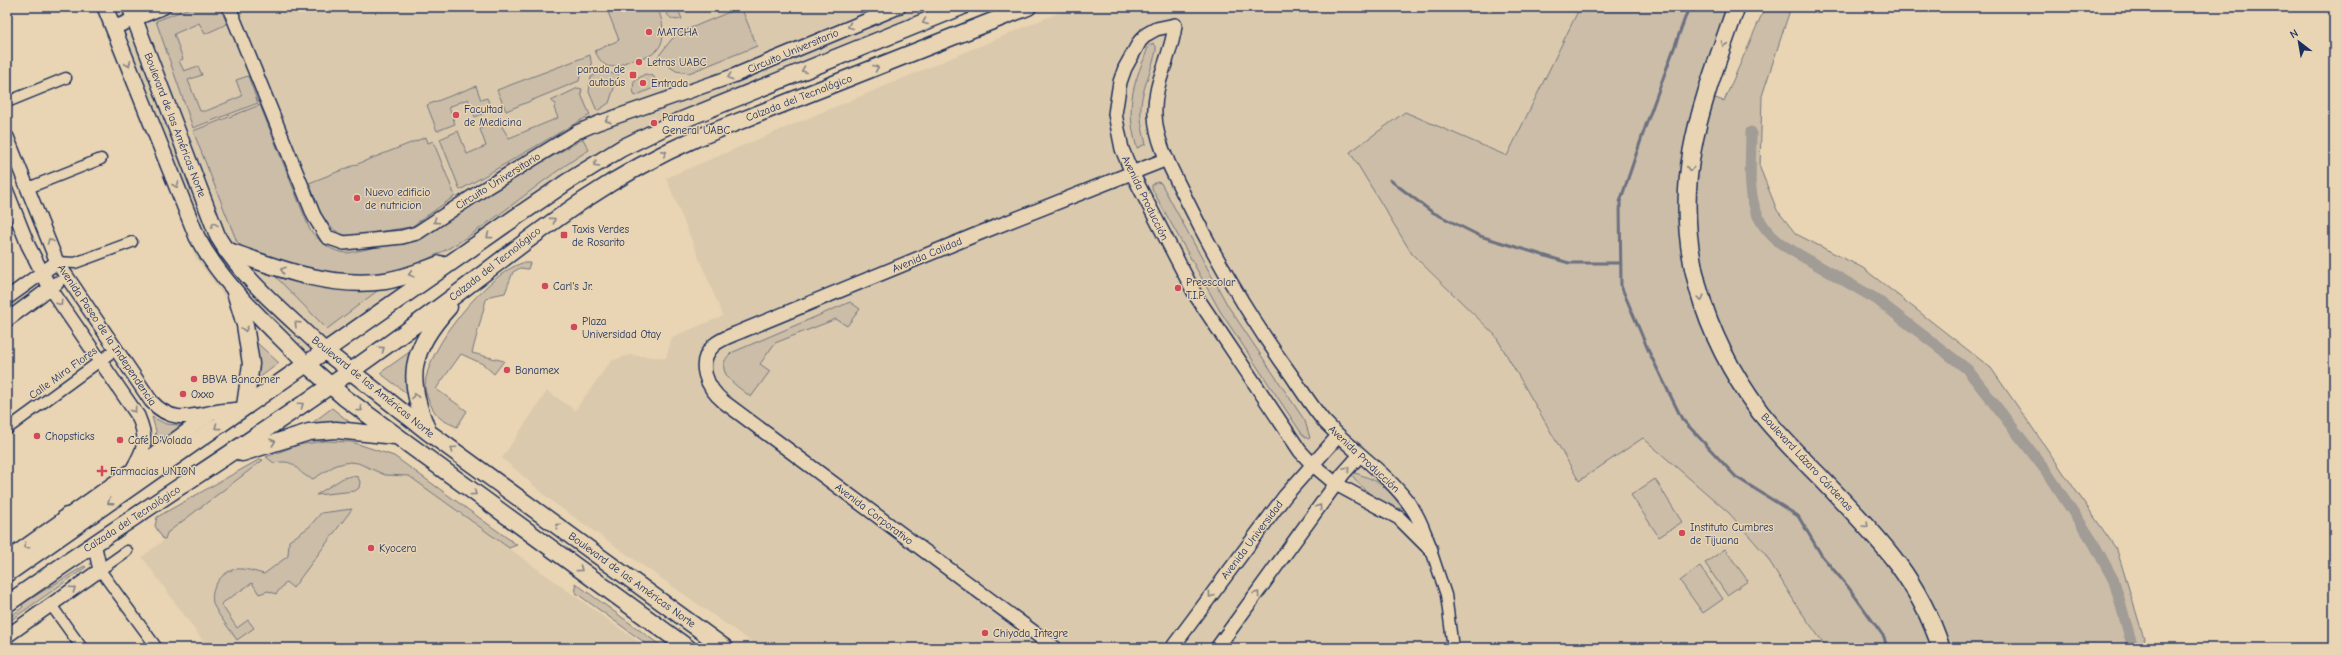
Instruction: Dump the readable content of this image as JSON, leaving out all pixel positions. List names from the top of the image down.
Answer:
{
  "streets": {
    "highway": ["Boulevard Lázaro Cárdenas"],
    "main road": ["Calzada del Tecnológico", "Boulevard de las Américas Norte"],
    "street": [
      "Circuito Universitario",
      "Avenida Producción",
      "Avenida Calidad",
      "Avenida Paseo de la Independencia",
      "Calle Mira Flores",
      "Avenida Corporativo",
      "Avenida Universidad"
    ]
  },
  "crossings": [
    ["Calzada del Tecnológico", "Boulevard de las Américas Norte"],
    ["Avenida Producción", "Avenida Calidad"],
    ["Avenida Producción", "Avenida Universidad"],
    ["Avenida Calidad", "Avenida Corporativo"],
    ["Avenida Paseo de la Independencia", "Calle Mira Flores"]
  ],
  "one_way": ["Boulevard Lázaro Cárdenas"],
  "places": {
    "other": [
      "MATCHA",
      "Letras UABC",
      "Entrada",
      "Facultad de Medicina",
      "Parada General UABC",
      "Nuevo edificio de nutricion",
      "Carl's Jr.",
      "Preescolar T.I.P.",
      "Plaza Universidad Otay",
      "Banamex",
      "BBVA Bancomer",
      "Oxxo",
      "Chopsticks",
      "Café D'Volada",
      "Instituto Cumbres de Tijuana",
      "Kyocera",
      "Chiyoda Integre"
    ],
    "transit": ["parada de autobús", "Taxis Verdes de Rosarito"],
    "health": ["Farmacias UNION"]
  },
  "north": "top left"
}
